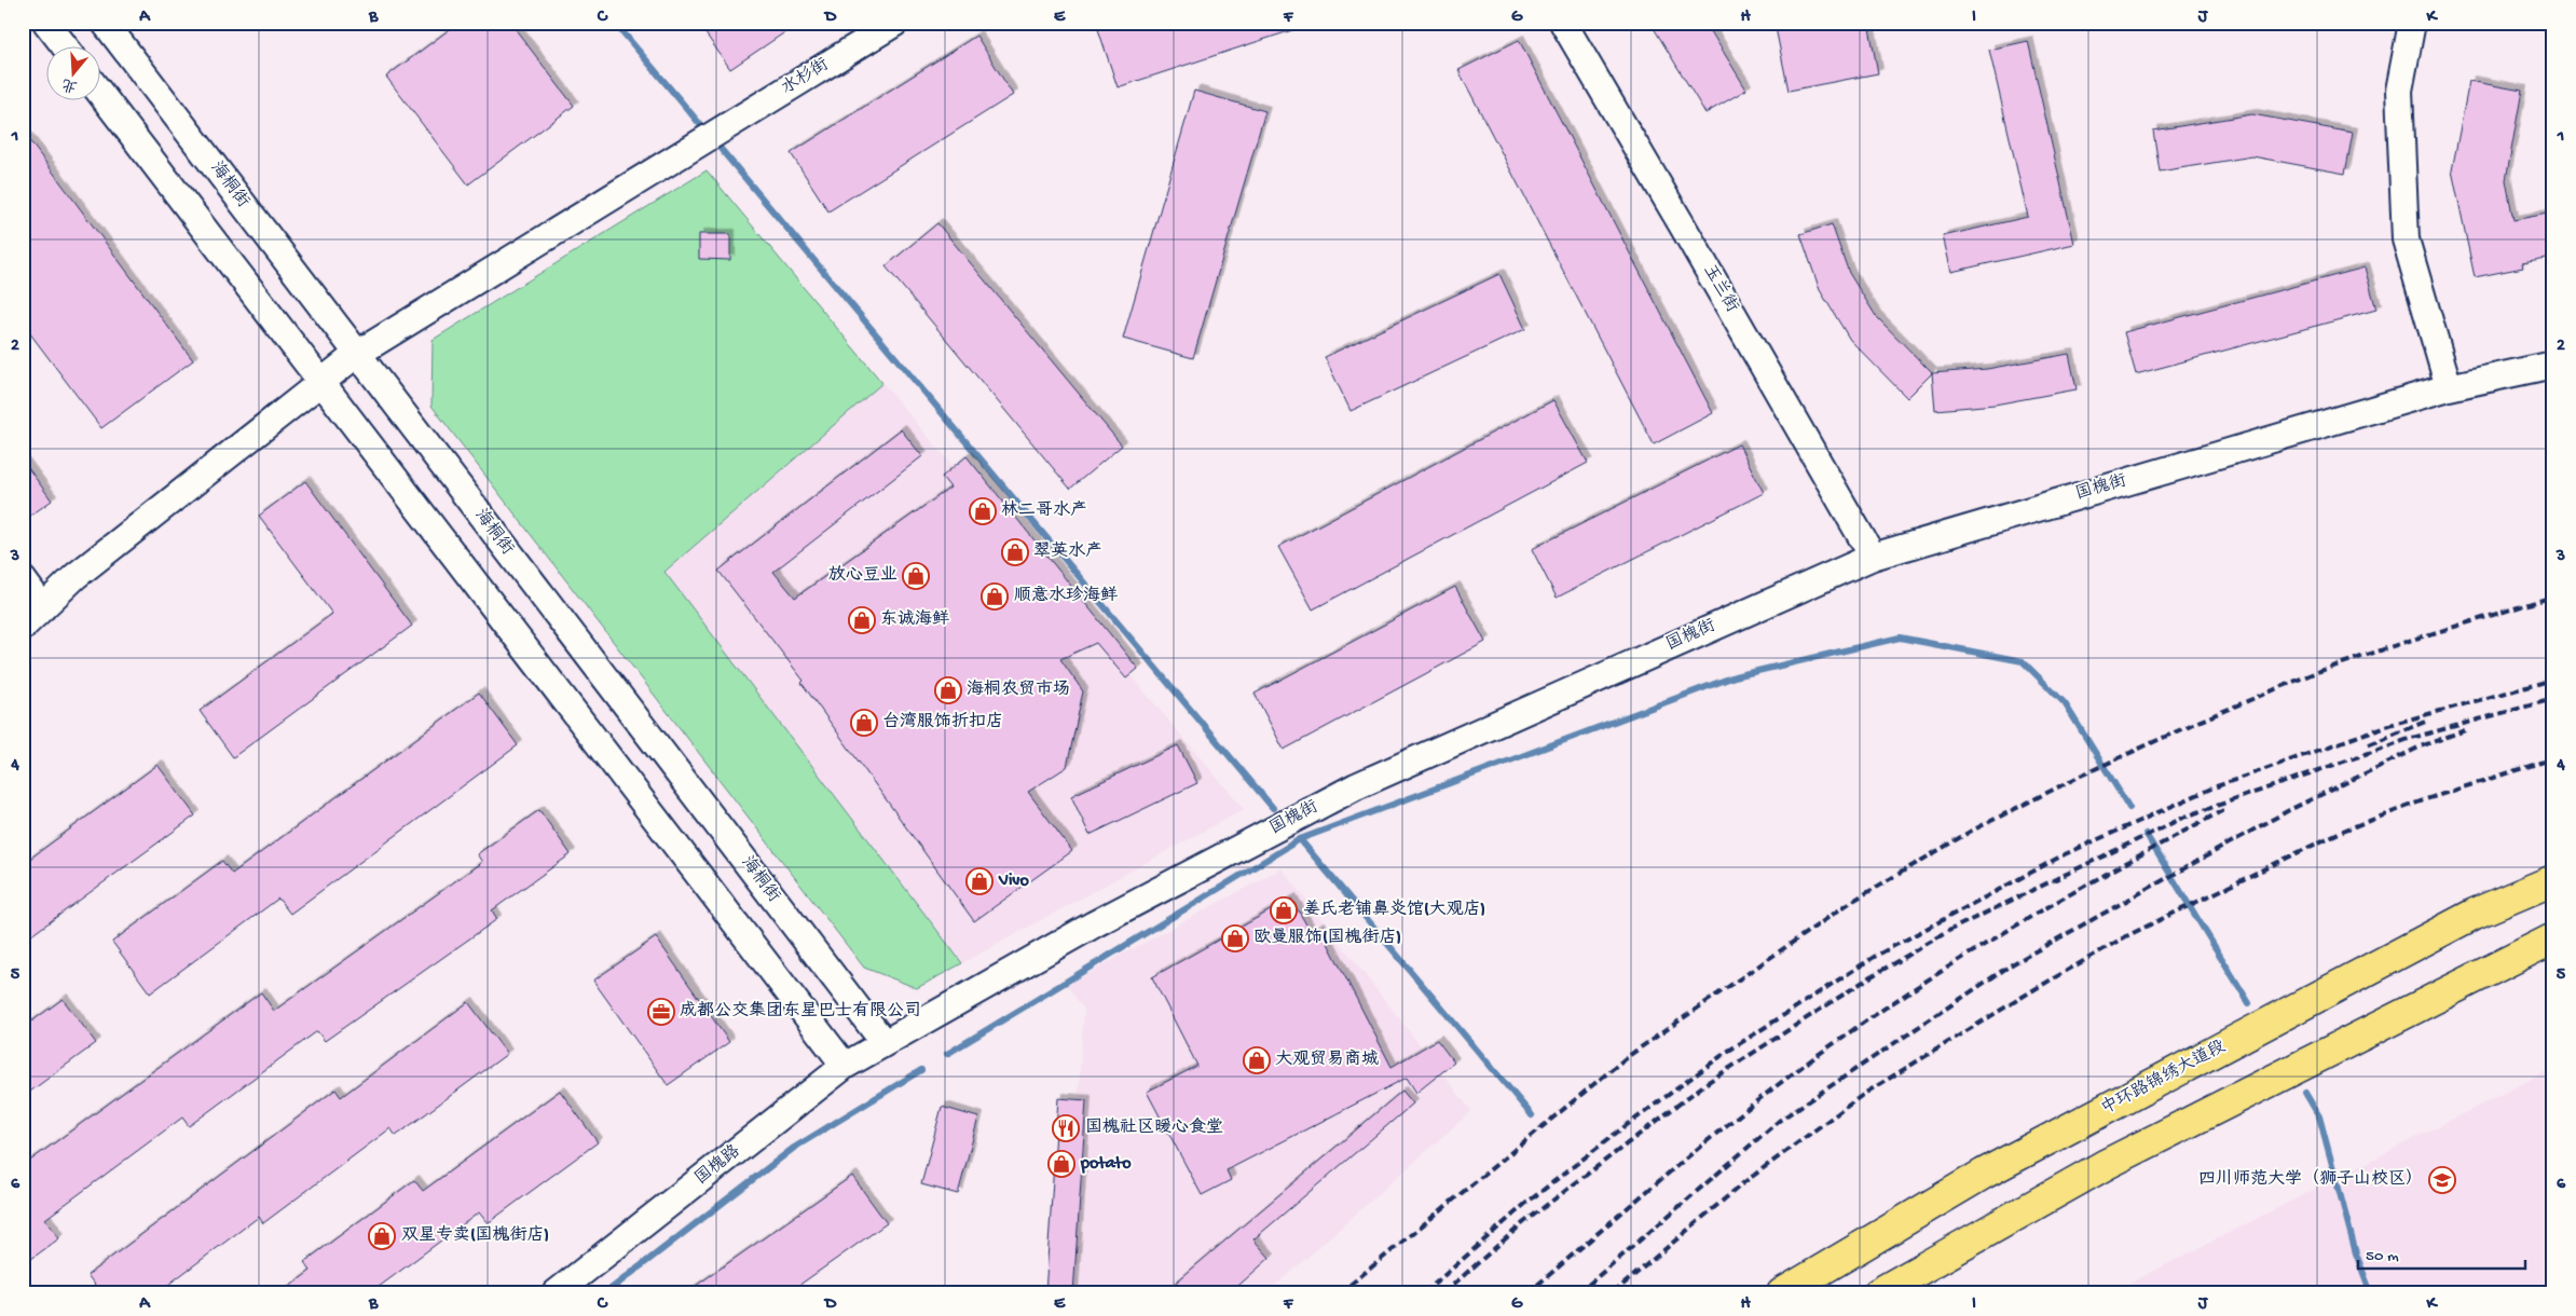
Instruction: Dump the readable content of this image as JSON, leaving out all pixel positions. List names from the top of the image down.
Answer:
{
  "streets": {
    "main road": ["中环路锦绣大道段"],
    "street": [
      "水杉街",
      "海桐街",
      "玉兰街",
      "国槐街",
      "国槐路"
    ]
  },
  "crossings": [
    ["水杉街", "海桐街"],
    ["海桐街", "国槐街"],
    ["海桐街", "国槐路"],
    ["玉兰街", "国槐街"],
    ["国槐街", "国槐路"]
  ],
  "places": {
    "shop": [
      "林二哥水产",
      "翠英水产",
      "放心豆业",
      "顺意水珍海鲜",
      "东诚海鲜",
      "海桐农贸市场",
      "台湾服饰折扣店",
      "Vivo",
      "姜氏老铺鼻炎馆(大观店)",
      "欧曼服饰(国槐街店)",
      "大观贸易商城",
      "potato",
      "双星专卖(国槐街店)"
    ],
    "office": ["成都公交集团东星巴士有限公司"],
    "restaurant": ["国槐社区暖心食堂"],
    "school or university": ["四川师范大学（狮子山校区）"]
  },
  "scale_bar": "50 m",
  "north": "bottom",
  "grid": {
    "columns": [
      "A",
      "B",
      "C",
      "D",
      "E",
      "F",
      "G",
      "H",
      "I",
      "J",
      "K"
    ],
    "rows": [
      "1",
      "2",
      "3",
      "4",
      "5",
      "6"
    ]
  }
}
